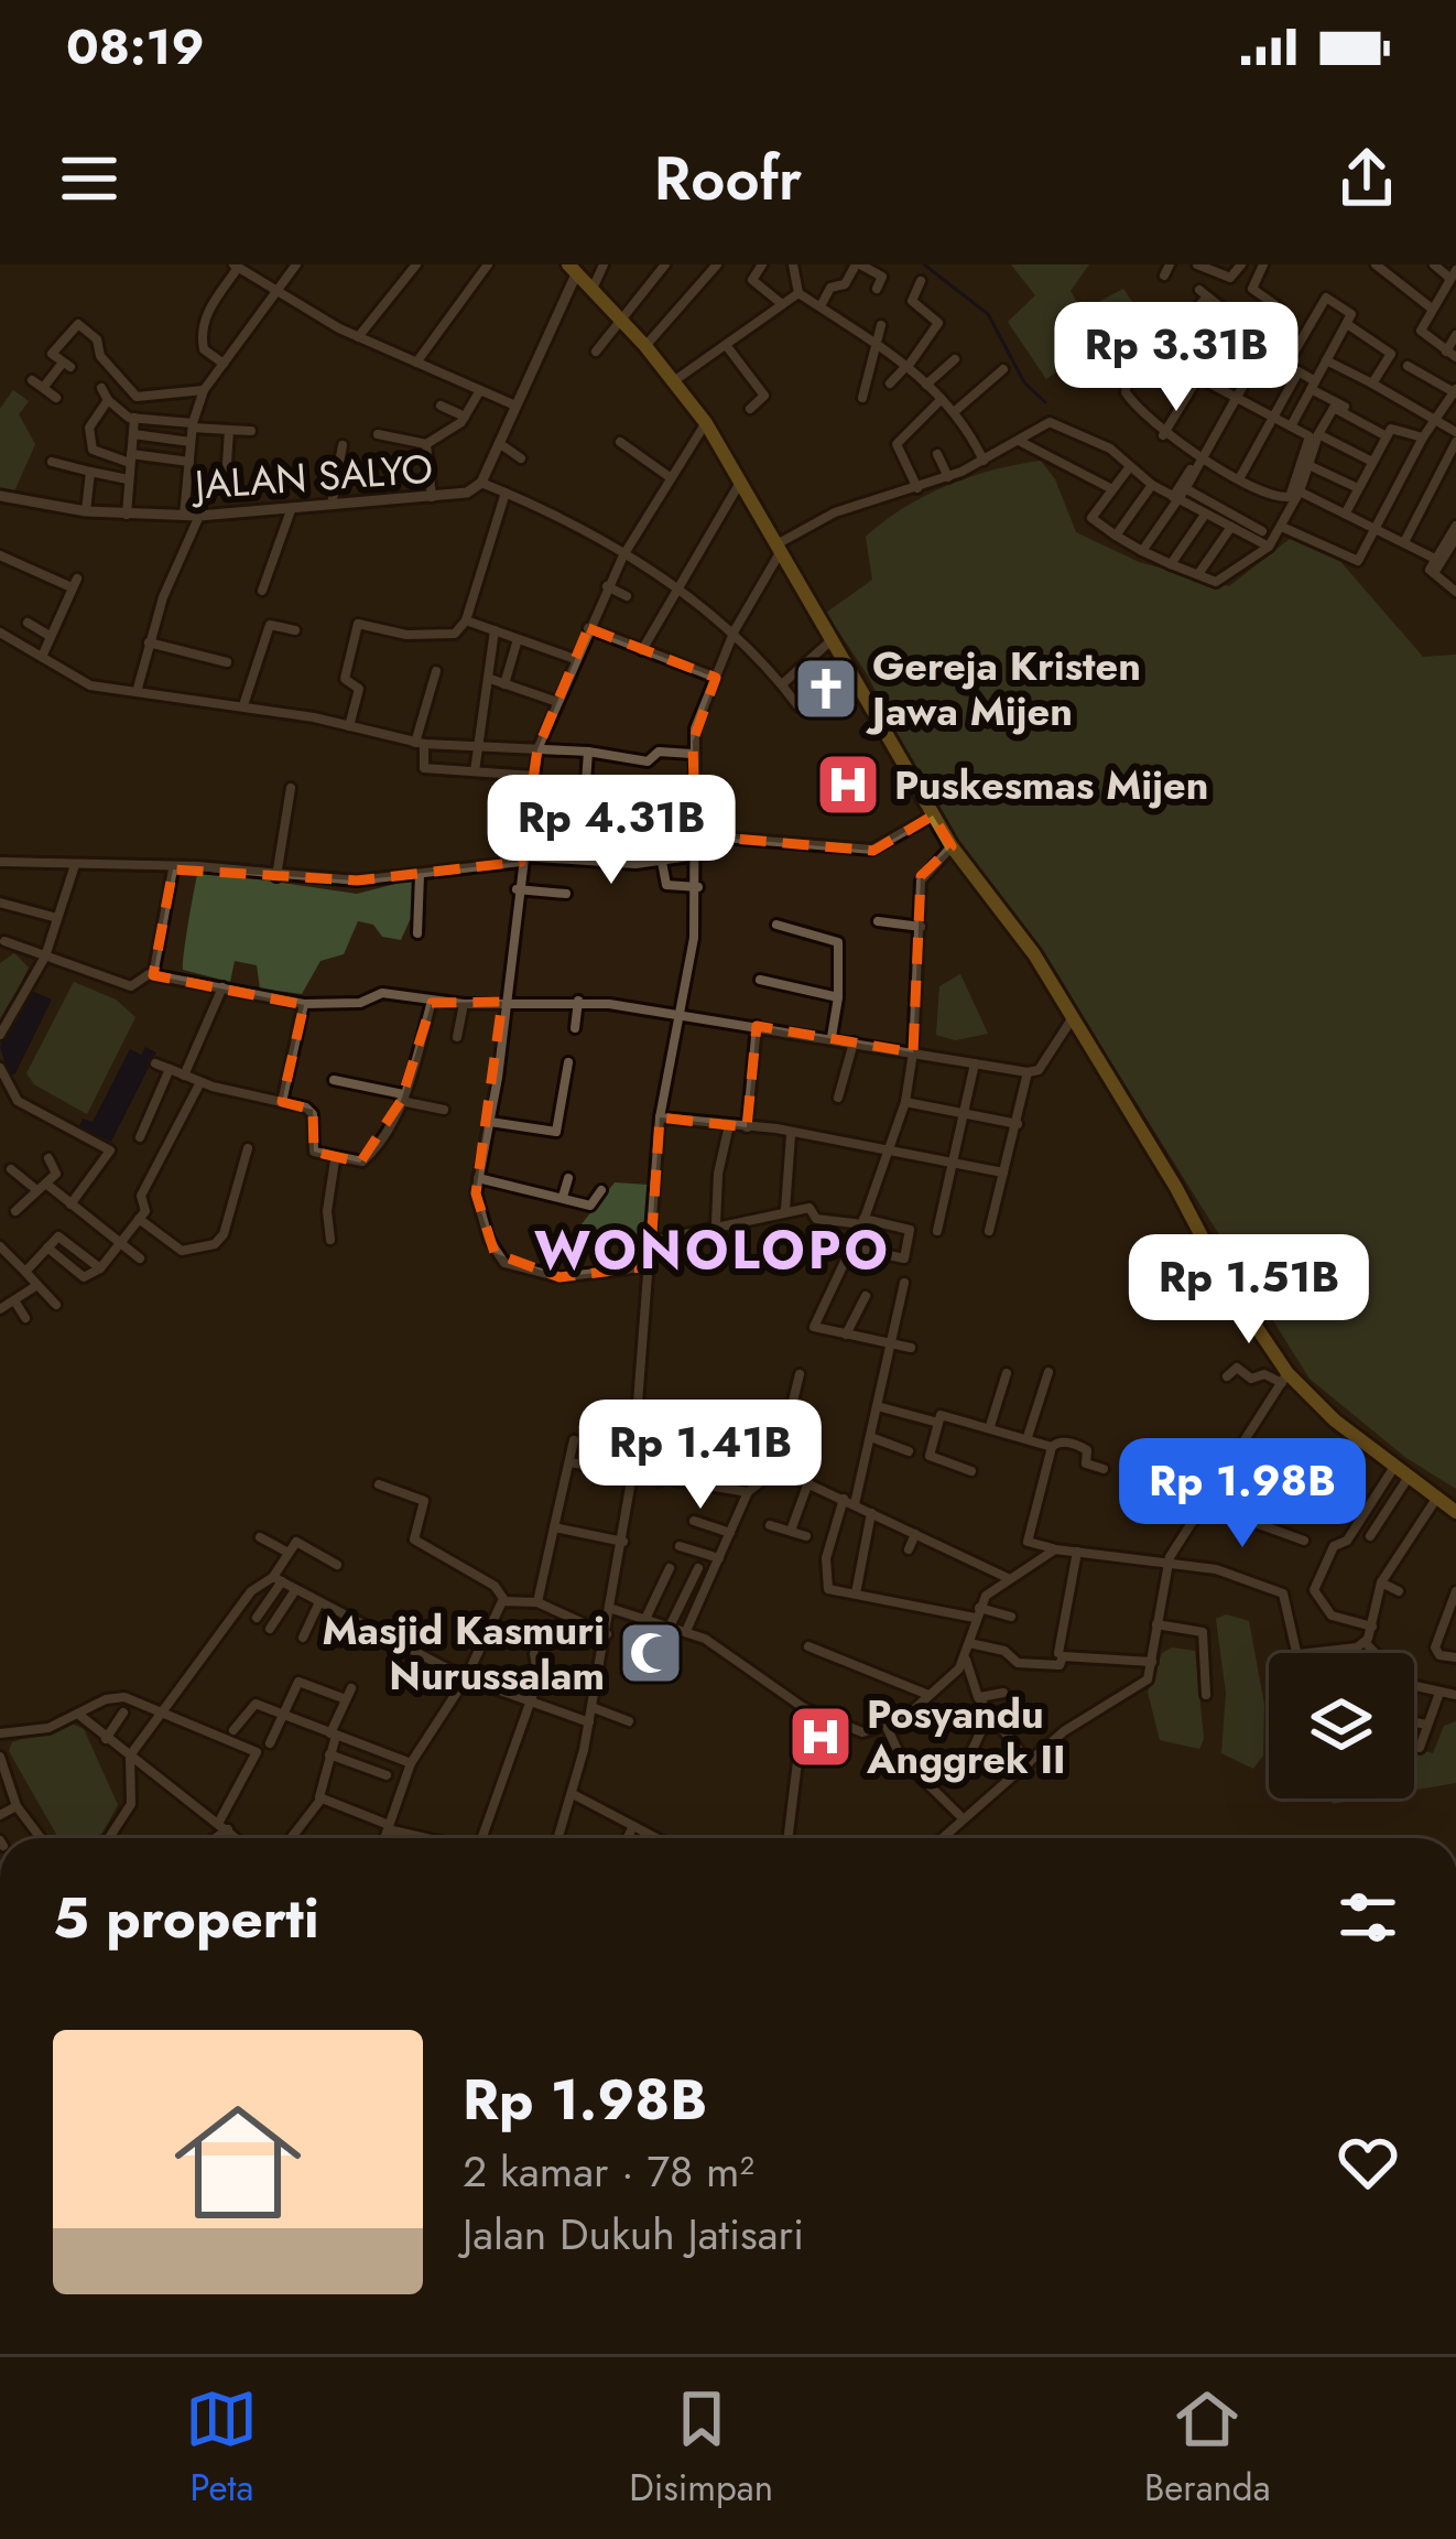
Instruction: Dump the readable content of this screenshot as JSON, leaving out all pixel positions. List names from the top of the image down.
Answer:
{
  "streets": {
    "street": ["JALAN SALYO"]
  },
  "districts": ["WONOLOPO"],
  "places": {
    "church": ["Gereja Kristen Jawa Mijen"],
    "hospital": ["Puskesmas Mijen", "Posyandu Anggrek II"],
    "mosque": ["Masjid Kasmuri Nurussalam"]
  },
  "page": {
    "status": "08:19",
    "header": "Roofr",
    "price": [
      "Rp 3.31B",
      "Rp 4.31B",
      "Rp 1.51B",
      "Rp 1.41B",
      "Rp 1.98B"
    ],
    "heading": "5 properti",
    "list": [
      {
        "name": "Rp 1.98B",
        "note": "2 kamar · 78 m² · Jalan Dukuh Jatisari"
      }
    ],
    "tabs": ["Peta", "Disimpan", "Beranda"]
  }
}
